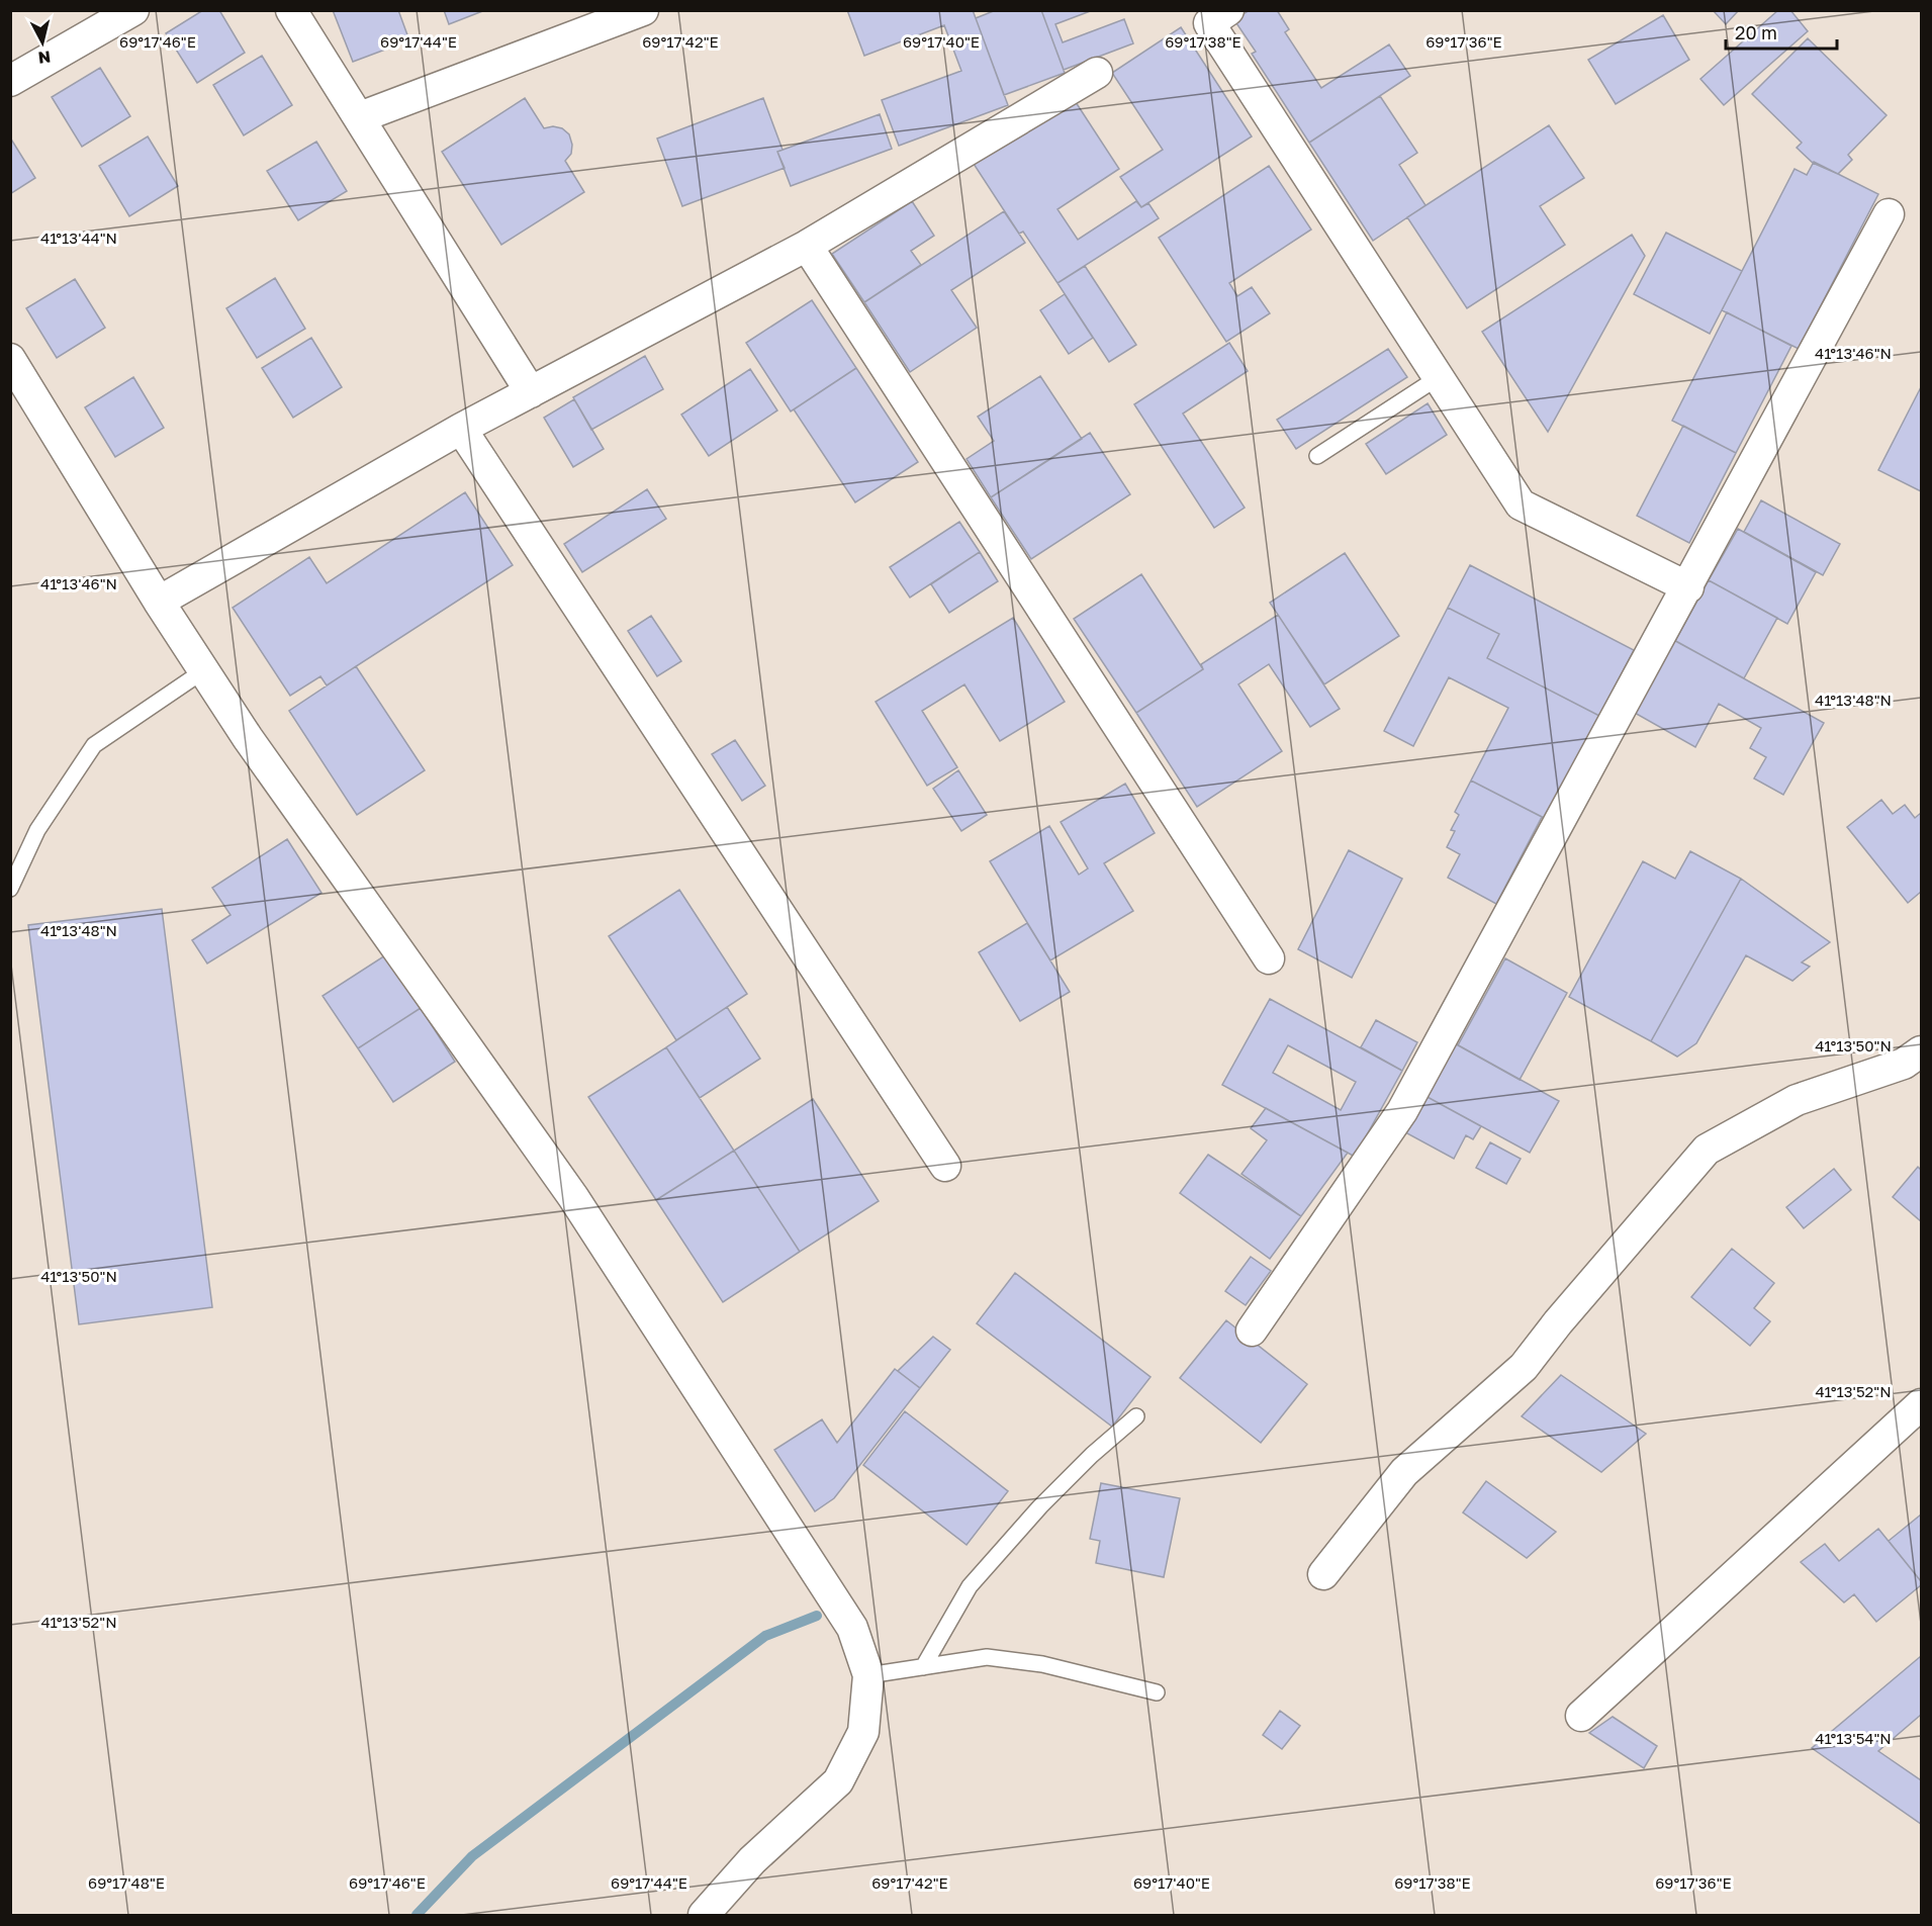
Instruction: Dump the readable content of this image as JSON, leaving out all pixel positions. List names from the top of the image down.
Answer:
{
  "scale_bar": "20 m",
  "north": "bottom",
  "coordinates": [
    "69°17'46\"E",
    "69°17'44\"E",
    "69°17'42\"E",
    "69°17'40\"E",
    "69°17'38\"E",
    "69°17'36\"E",
    "41°13'44\"N",
    "41°13'46\"N",
    "41°13'48\"N",
    "41°13'50\"N",
    "41°13'52\"N",
    "41°13'54\"N",
    "69°17'48\"E"
  ]
}
